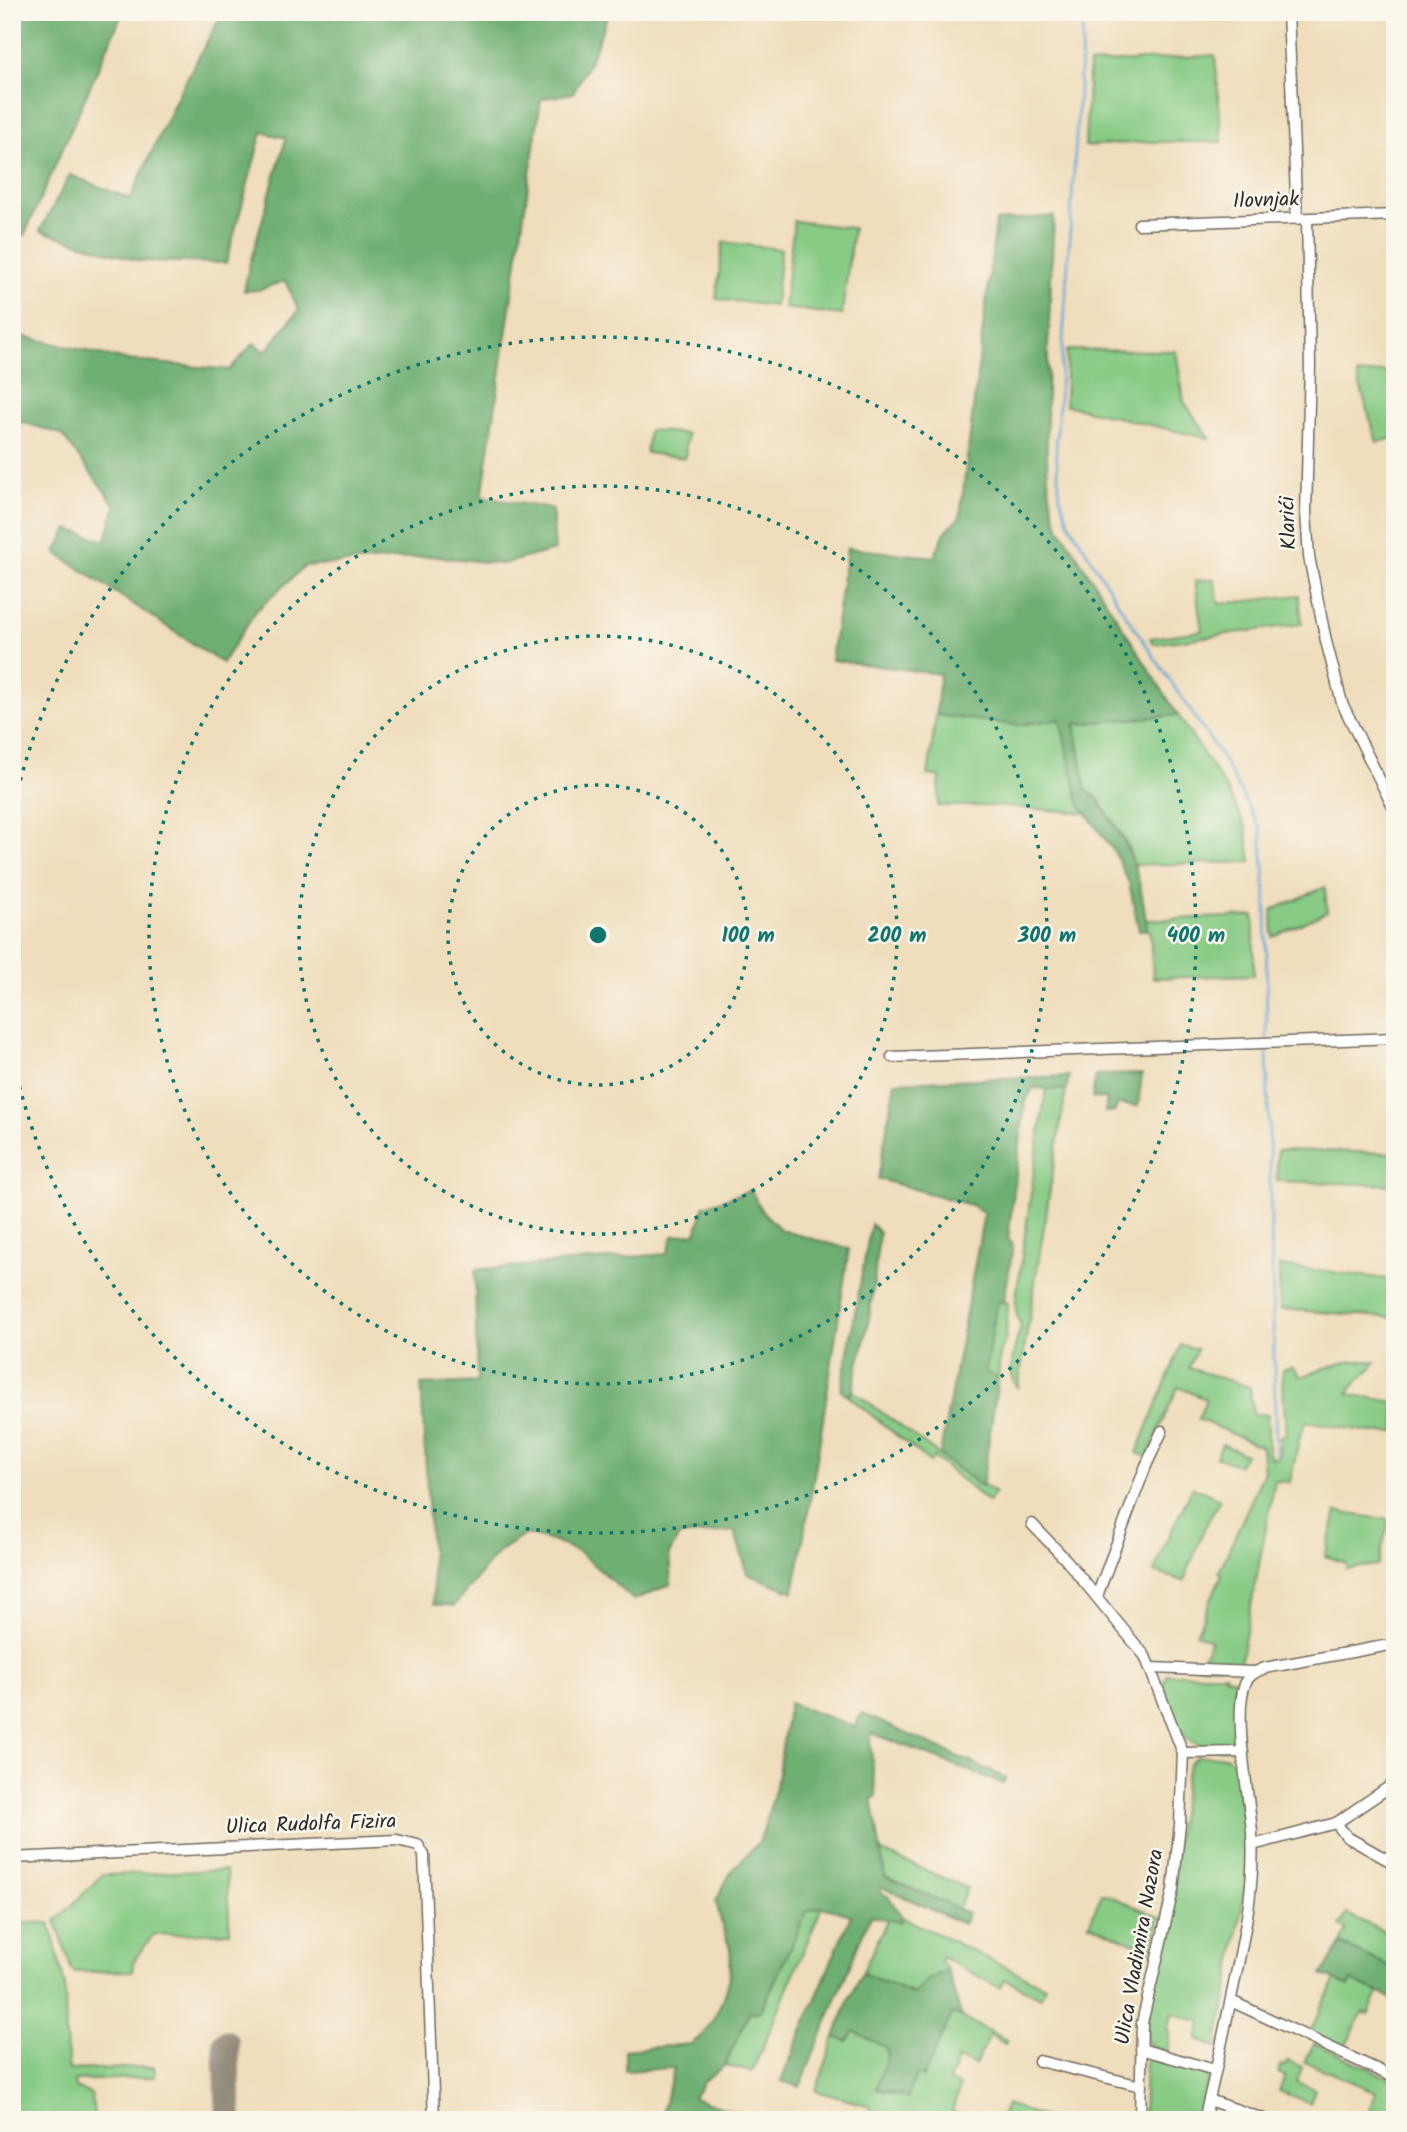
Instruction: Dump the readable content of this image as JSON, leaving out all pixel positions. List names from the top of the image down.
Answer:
{
  "streets": {
    "street": [
      "Ilovnjak",
      "Klarići",
      "Ulica Rudolfa Fizira",
      "Ulica Vladimira Nazora"
    ]
  },
  "crossings": [
    ["Ilovnjak", "Klarići"]
  ],
  "rings": [
    "100 m",
    "200 m",
    "300 m",
    "400 m"
  ]
}
